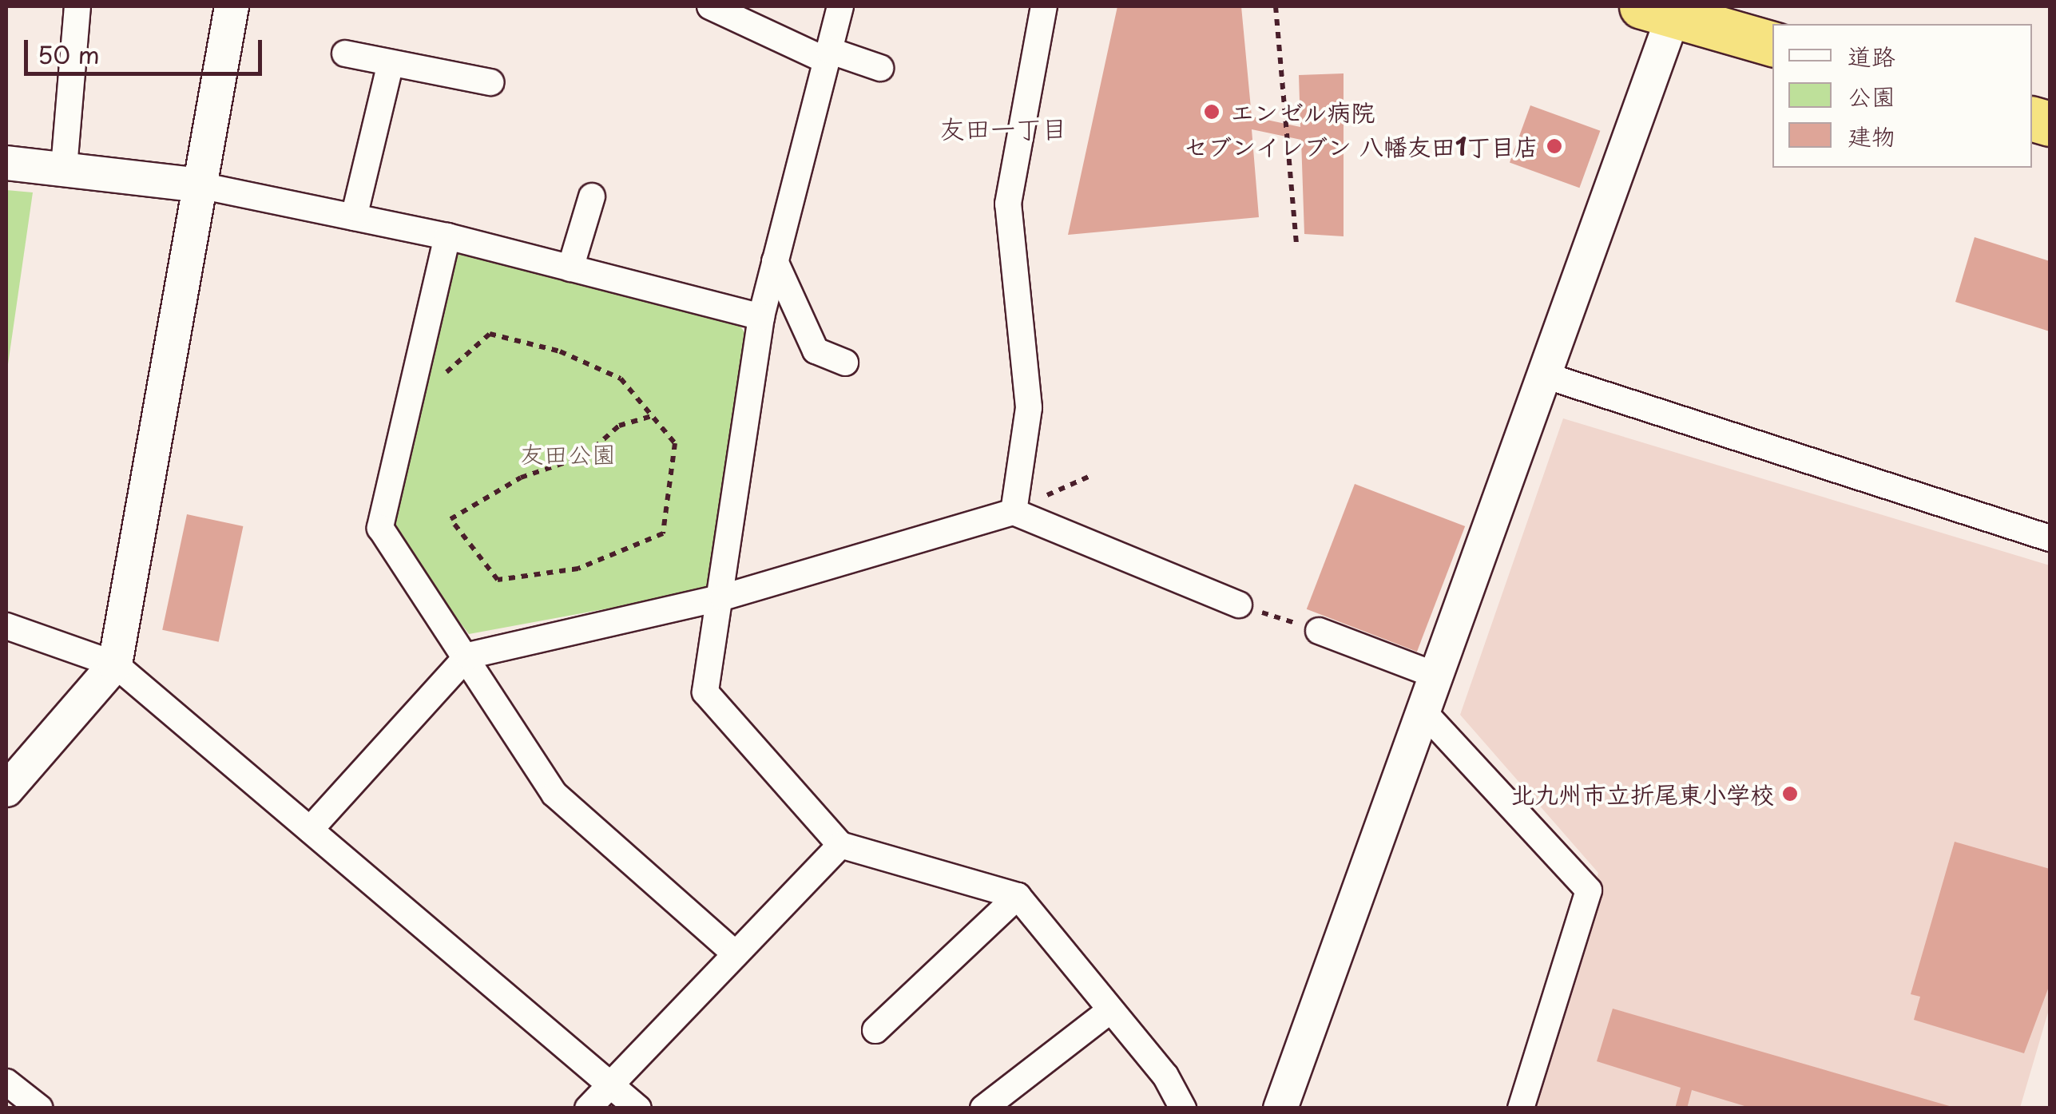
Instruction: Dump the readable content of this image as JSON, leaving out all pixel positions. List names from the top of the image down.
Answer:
{
  "districts": ["友田一丁目"],
  "parks": ["友田公園"],
  "places": ["エンゼル病院", "セブンイレブン 八幡友田1丁目店", "北九州市立折尾東小学校"],
  "legend": ["道路", "公園", "建物"],
  "scale_bar": "50 m"
}
